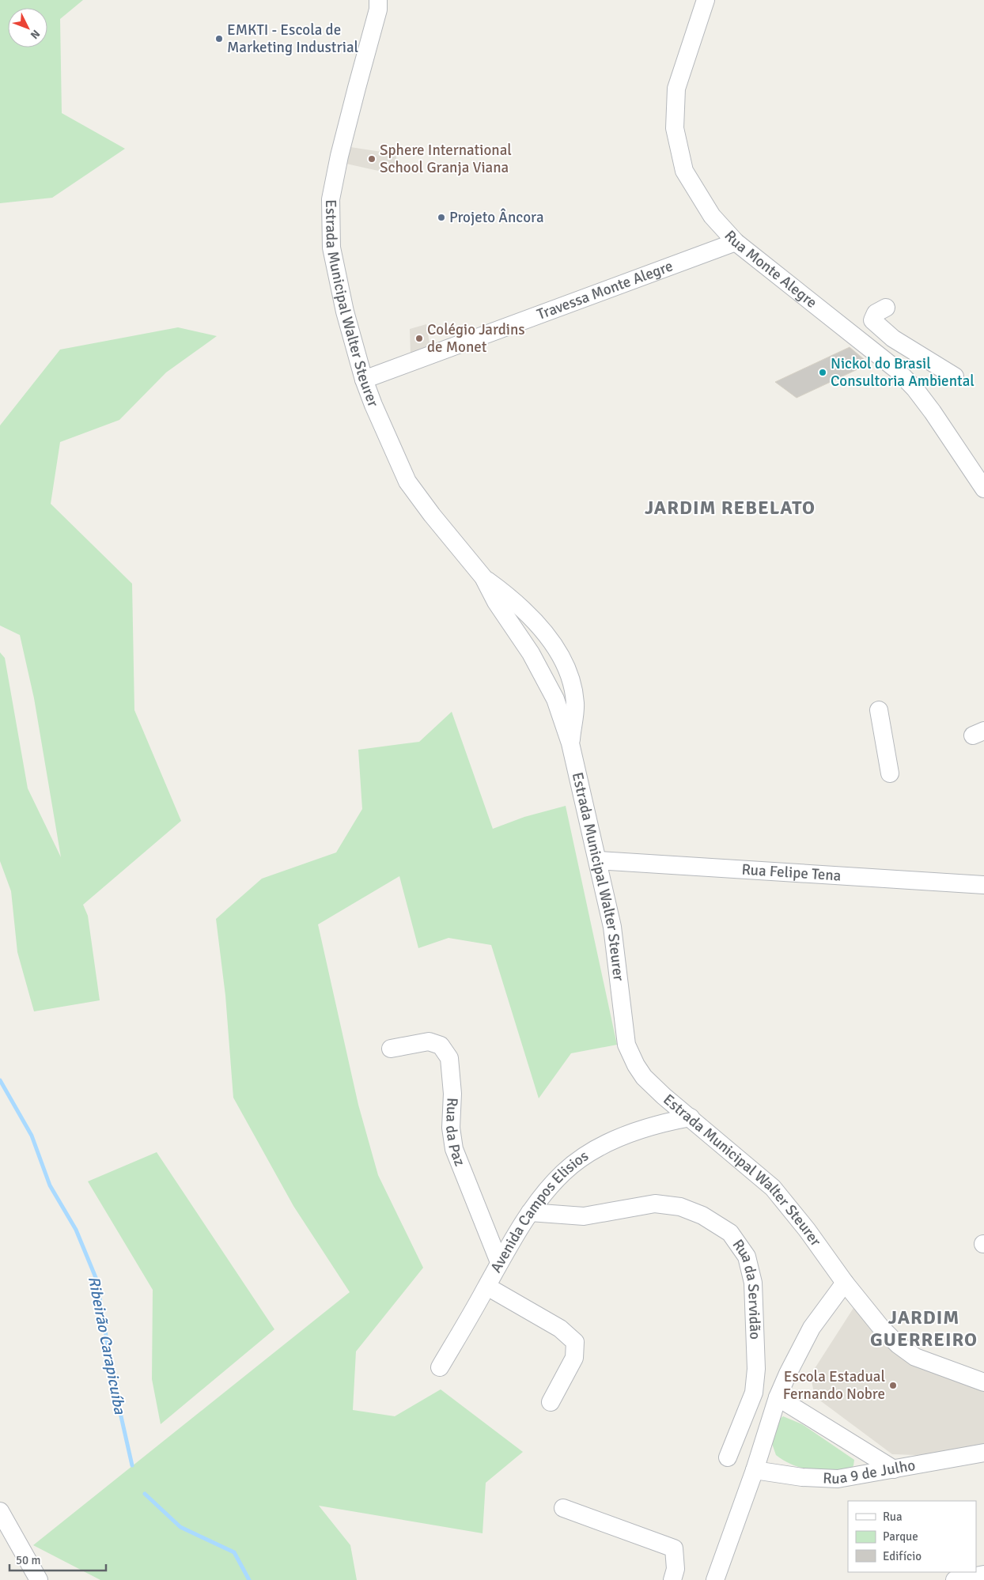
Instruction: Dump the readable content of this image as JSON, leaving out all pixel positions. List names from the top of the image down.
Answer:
{
  "streets": {
    "street": [
      "Rua Monte Alegre",
      "Travessa Monte Alegre",
      "Estrada Municipal Walter Steurer",
      "Rua Felipe Tena",
      "Rua da Paz",
      "Avenida Campos Elisios",
      "Rua da Servidão",
      "Rua 9 de Julho"
    ]
  },
  "crossings": [
    ["Rua Monte Alegre", "Travessa Monte Alegre"],
    ["Travessa Monte Alegre", "Estrada Municipal Walter Steurer"],
    ["Estrada Municipal Walter Steurer", "Rua Felipe Tena"],
    ["Estrada Municipal Walter Steurer", "Avenida Campos Elisios"],
    ["Rua da Paz", "Avenida Campos Elisios"],
    ["Avenida Campos Elisios", "Rua da Servidão"]
  ],
  "districts": ["JARDIM REBELATO", "JARDIM GUERREIRO"],
  "water": ["Ribeirão Carapicuíba"],
  "places": [
    "EMKTI - Escola de Marketing Industrial",
    "Sphere International School Granja Viana",
    "Projeto Âncora",
    "Colégio Jardins de Monet",
    "Nickol do Brasil Consultoria Ambiental",
    "Escola Estadual Fernando Nobre"
  ],
  "legend": ["Rua", "Parque", "Edifício"],
  "scale_bar": "50 m",
  "north": "bottom right"
}
